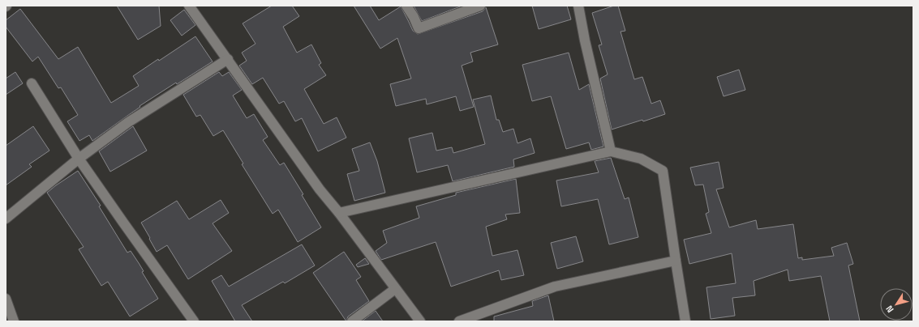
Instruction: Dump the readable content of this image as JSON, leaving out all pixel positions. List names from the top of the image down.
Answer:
{
  "north": "bottom left"
}
